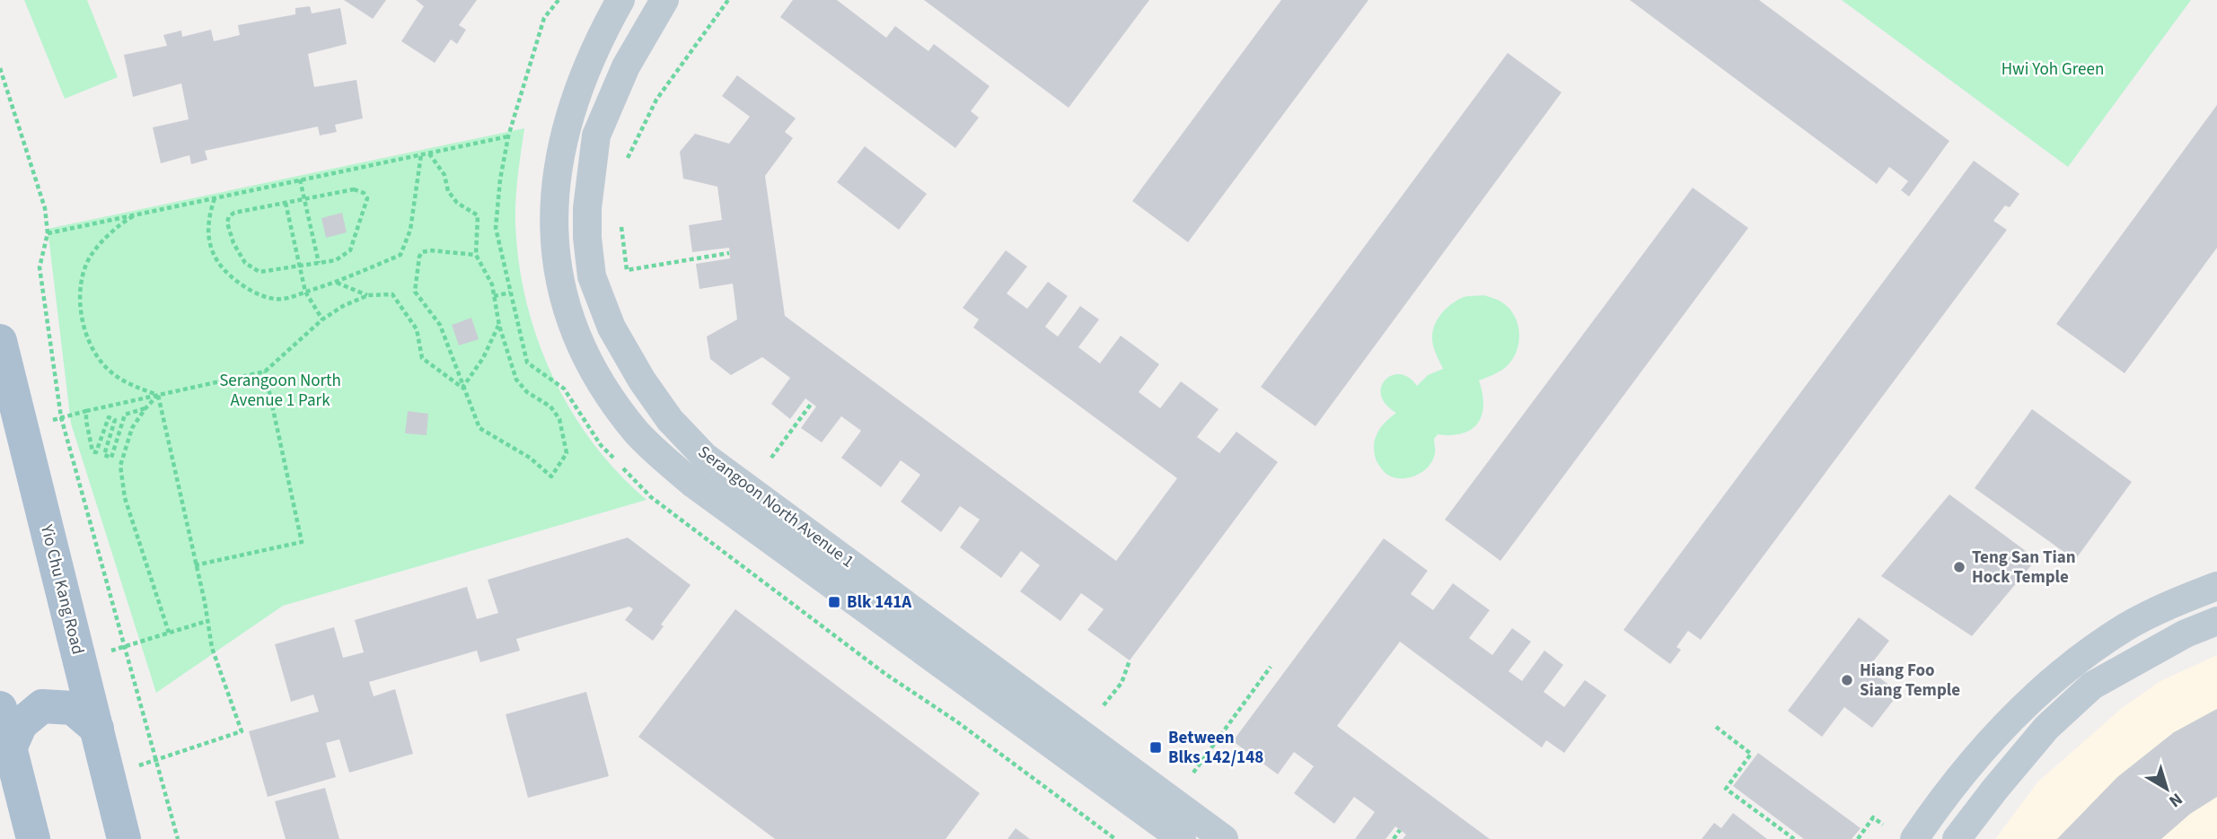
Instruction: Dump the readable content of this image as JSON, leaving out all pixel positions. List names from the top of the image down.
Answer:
{
  "streets": {
    "main road": ["Yio Chu Kang Road"],
    "street": ["Serangoon North Avenue 1"]
  },
  "parks": ["Hwi Yoh Green", "Serangoon North Avenue 1 Park"],
  "places": {
    "other": ["Teng San Tian Hock Temple", "Hiang Foo Siang Temple"],
    "transit": ["Blk 141A", "Between Blks 142/148"]
  },
  "north": "bottom right"
}
